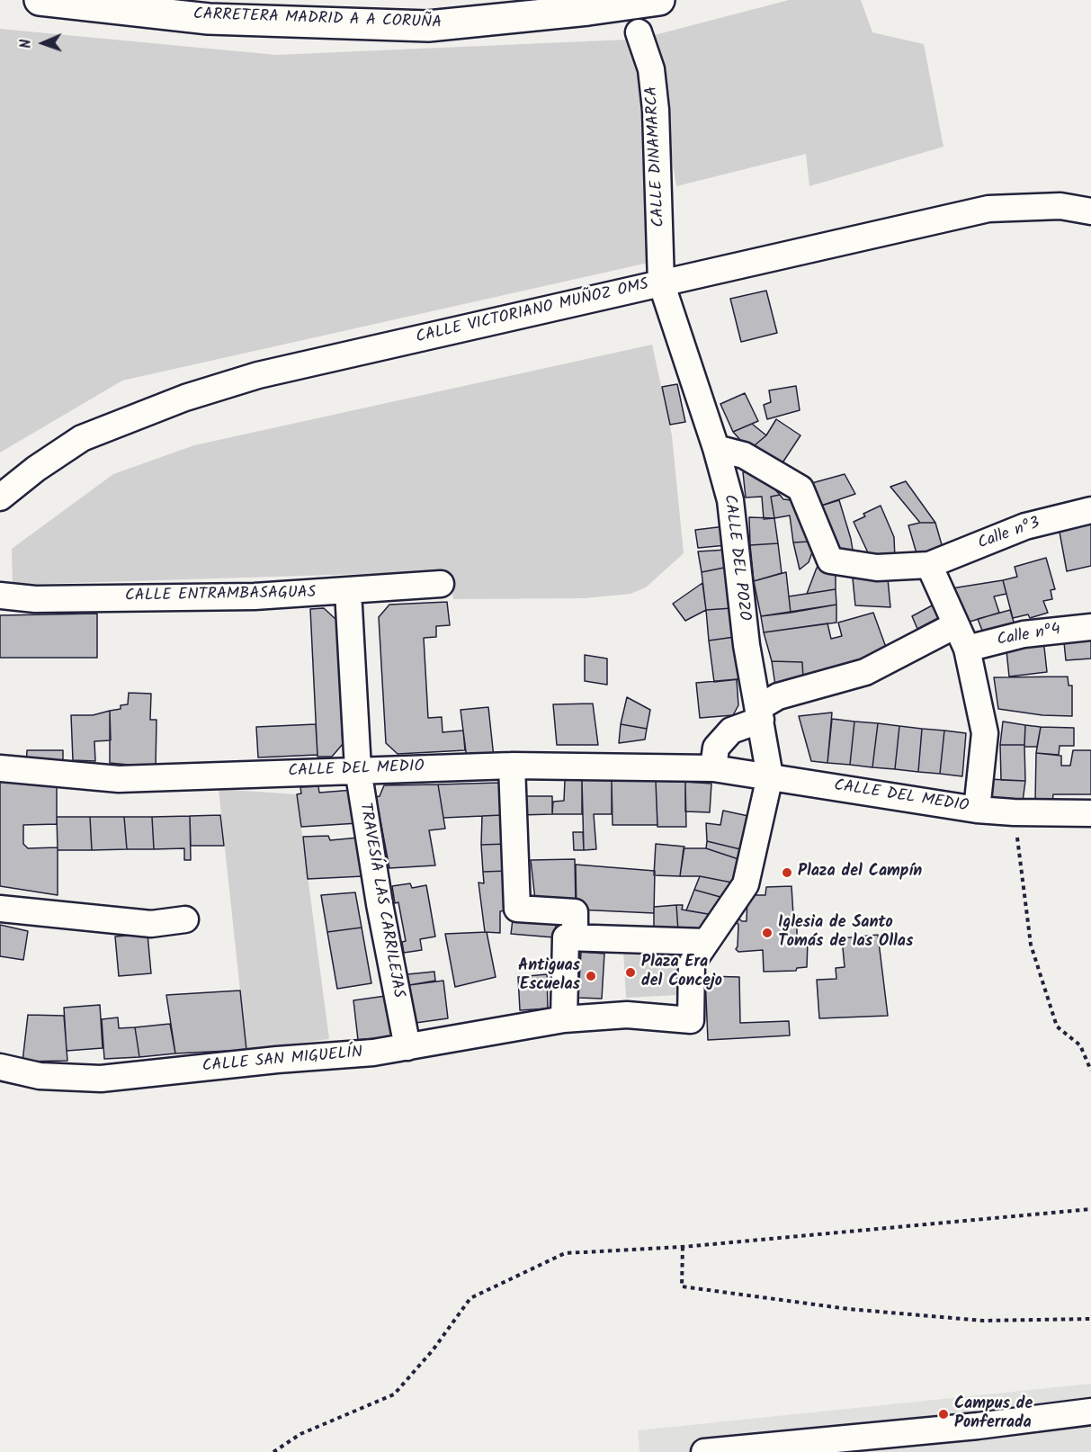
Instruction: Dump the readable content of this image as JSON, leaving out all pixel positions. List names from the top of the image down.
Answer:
{
  "streets": {
    "highway": ["CARRETERA MADRID A A CORUÑA"],
    "street": [
      "CALLE DINAMARCA",
      "CALLE VICTORIANO MUÑOZ OMS",
      "Calle nº3",
      "CALLE DEL POZO",
      "CALLE ENTRAMBASAGUAS",
      "Calle nº4",
      "CALLE DEL MEDIO",
      "TRAVESÍA LAS CARRILEJAS",
      "CALLE SAN MIGUELÍN"
    ]
  },
  "crossings": [
    ["CALLE DINAMARCA", "CALLE VICTORIANO MUÑOZ OMS"],
    ["CALLE DINAMARCA", "CALLE DEL POZO"],
    ["CALLE VICTORIANO MUÑOZ OMS", "CALLE DEL POZO"],
    ["Calle nº3", "CALLE DEL POZO"],
    ["CALLE DEL POZO", "CALLE DEL MEDIO"],
    ["CALLE ENTRAMBASAGUAS", "TRAVESÍA LAS CARRILEJAS"],
    ["CALLE DEL MEDIO", "TRAVESÍA LAS CARRILEJAS"],
    ["TRAVESÍA LAS CARRILEJAS", "CALLE SAN MIGUELÍN"]
  ],
  "places": [
    "Plaza del Campín",
    "Iglesia de Santo Tomás de las Ollas",
    "Plaza Era del Concejo",
    "Antiguas Escuelas",
    "Campus de Ponferrada"
  ],
  "north": "left"
}
